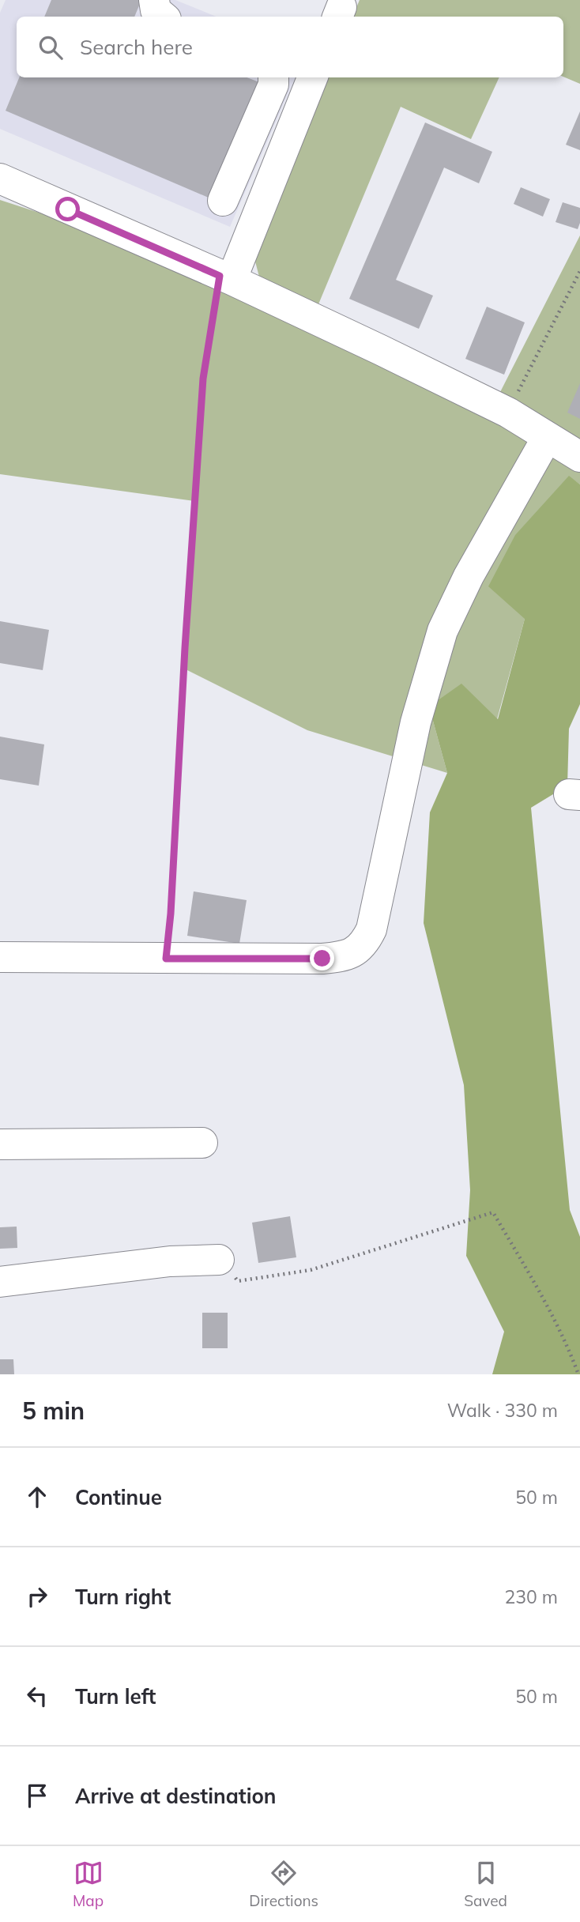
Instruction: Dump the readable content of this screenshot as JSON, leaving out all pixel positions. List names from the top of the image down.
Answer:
{
  "page": {
    "search": "Search here",
    "heading": ["5 min", "Walk · 330 m"],
    "list": [
      ["Continue", "50 m"],
      ["Turn right", "230 m"],
      ["Turn left", "50 m"],
      "Arrive at destination"
    ],
    "nav": ["Map", "Directions", "Saved"]
  }
}
